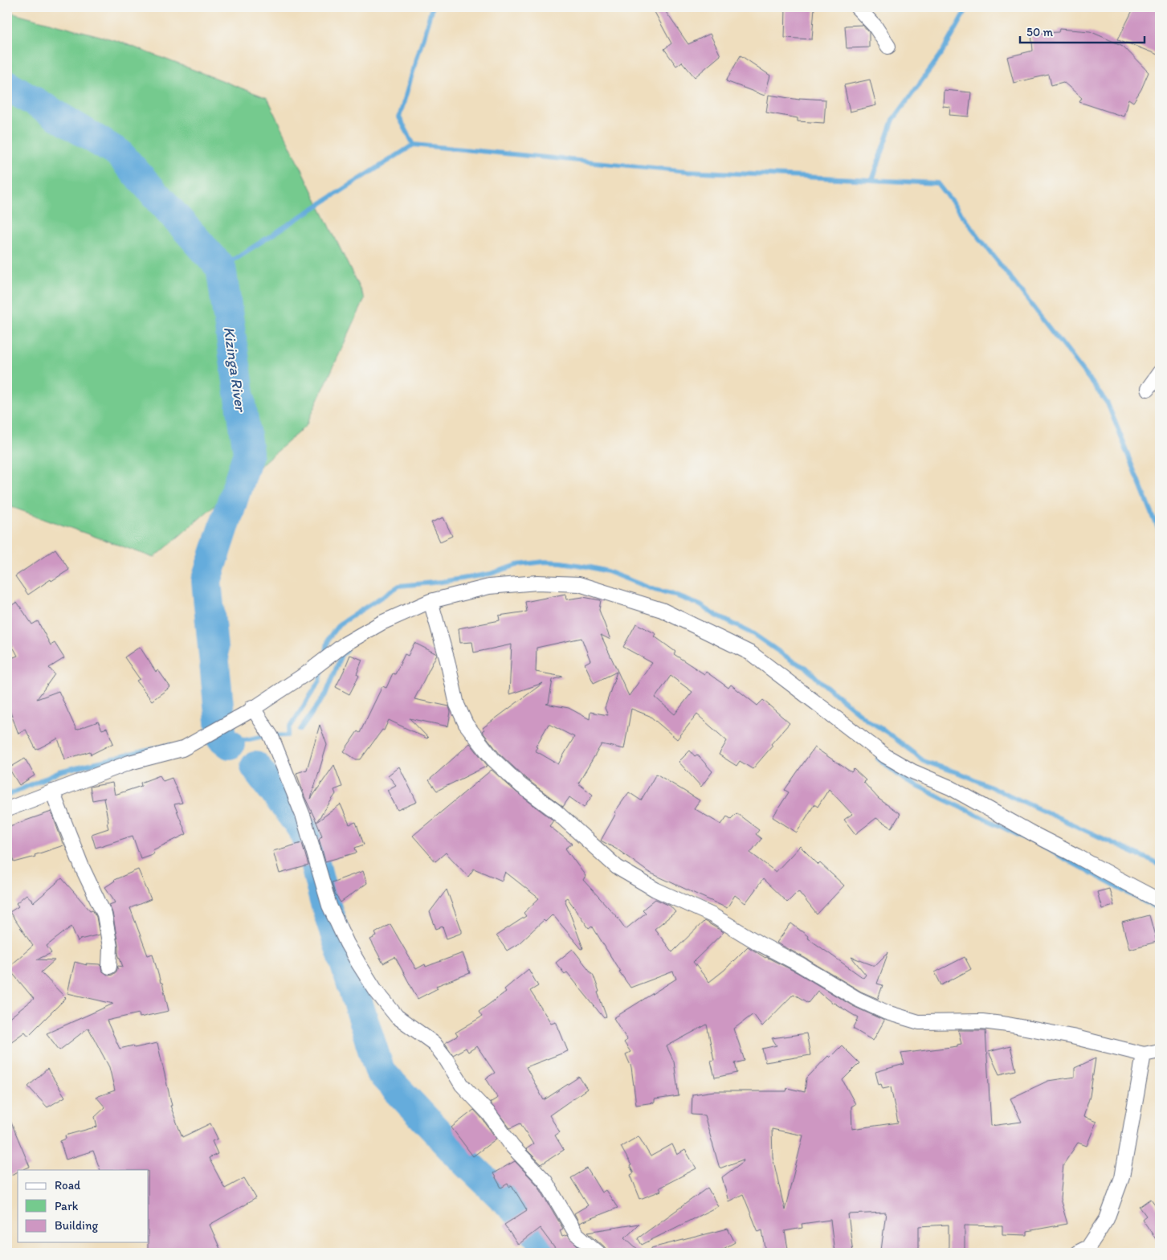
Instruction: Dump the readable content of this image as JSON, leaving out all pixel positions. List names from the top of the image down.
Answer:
{
  "water": ["Kizinga River"],
  "legend": ["Road", "Park", "Building"],
  "scale_bar": "50 m"
}
